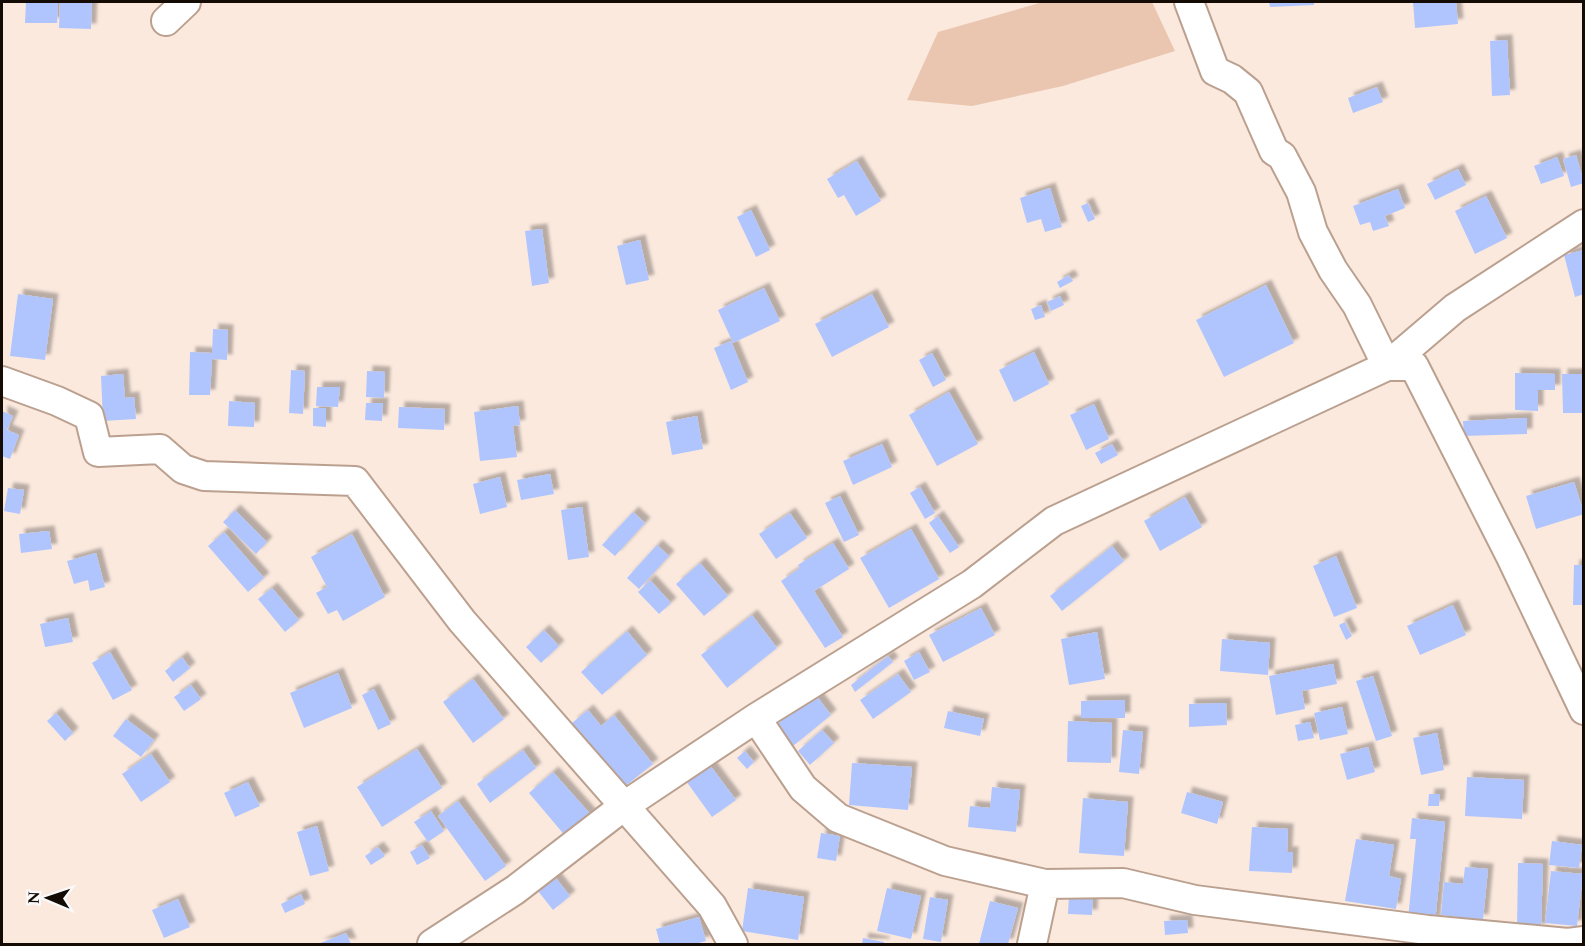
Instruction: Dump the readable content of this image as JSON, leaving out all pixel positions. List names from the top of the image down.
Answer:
{
  "north": "left"
}
